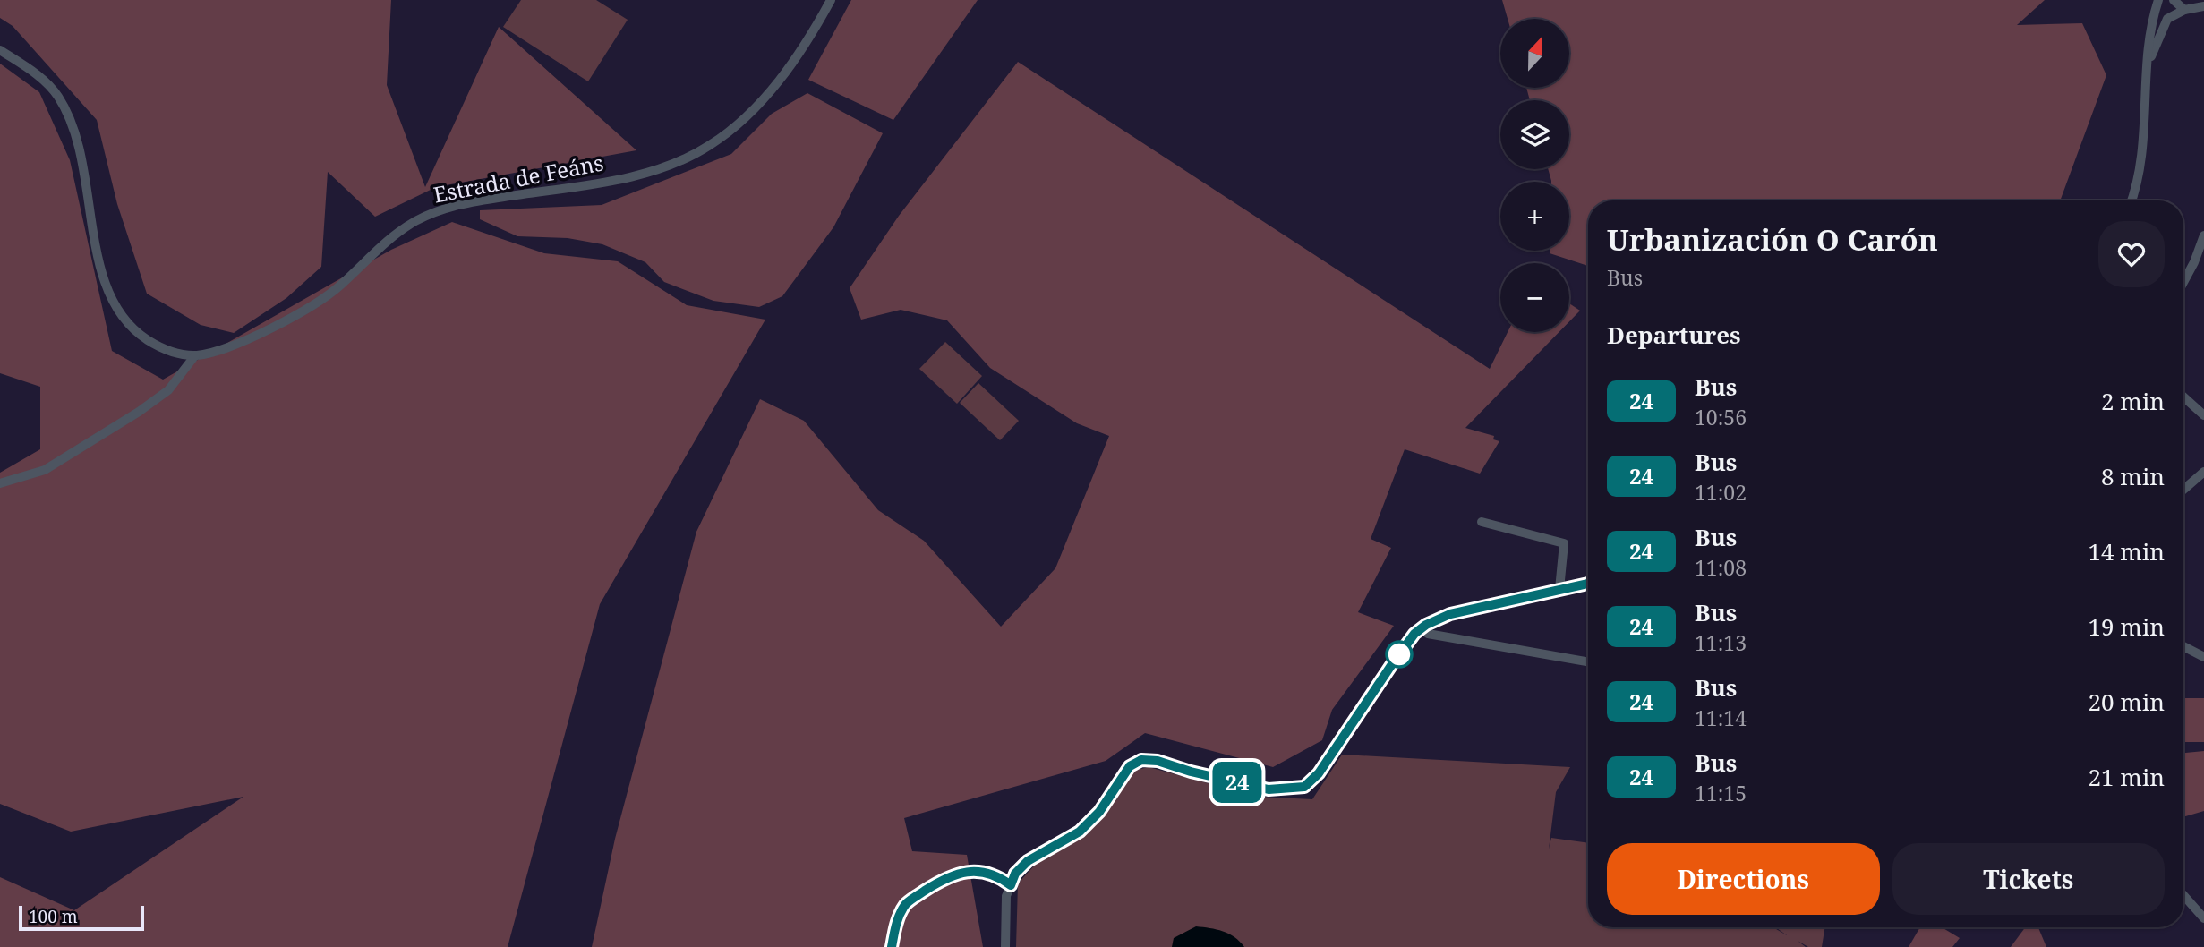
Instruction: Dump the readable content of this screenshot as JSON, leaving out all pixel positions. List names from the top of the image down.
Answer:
{
  "streets": {
    "street": ["Estrada de Feáns"]
  },
  "lines": ["bus line 24"],
  "scale_bar": "100 m",
  "north": "top",
  "page": {
    "on_map": "24",
    "map_buttons": ["+", "−"],
    "heading": [
      ["Urbanización O Carón", "Bus"],
      "Departures"
    ],
    "list": [
      {
        "mark": "24",
        "name": "Bus",
        "note": "10:56",
        "value": "2 min"
      },
      {
        "mark": "24",
        "name": "Bus",
        "note": "11:02",
        "value": "8 min"
      },
      {
        "mark": "24",
        "name": "Bus",
        "note": "11:08",
        "value": "14 min"
      },
      {
        "mark": "24",
        "name": "Bus",
        "note": "11:13",
        "value": "19 min"
      },
      {
        "mark": "24",
        "name": "Bus",
        "note": "11:14",
        "value": "20 min"
      },
      {
        "mark": "24",
        "name": "Bus",
        "note": "11:15",
        "value": "21 min"
      }
    ],
    "buttons": ["Directions", "Tickets"],
    "scale": "100 m"
  }
}
